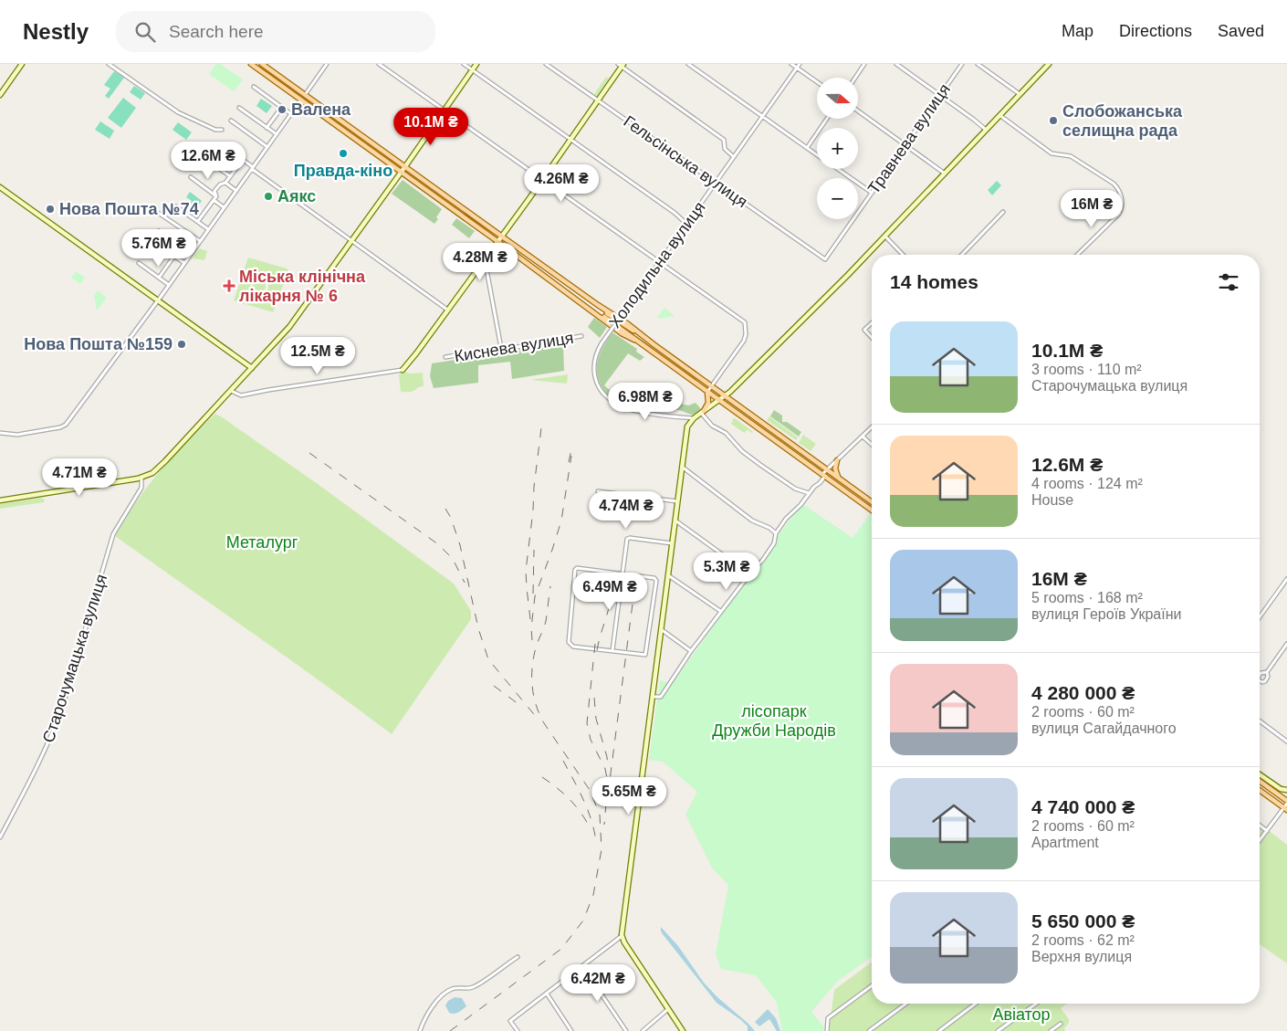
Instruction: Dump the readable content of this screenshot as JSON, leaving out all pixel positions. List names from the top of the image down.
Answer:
{
  "streets": {
    "street": [
      "Травнева вулиця",
      "Гельсінська вулиця",
      "Холодильна вулиця",
      "Киснева вулиця",
      "Старочумацька вулиця"
    ]
  },
  "crossings": [
    ["Травнева вулиця", "Гельсінська вулиця"],
    ["Гельсінська вулиця", "Холодильна вулиця"]
  ],
  "parks": ["Металург", "лісопарк Дружби Народів", "Авіатор"],
  "places": {
    "other": [
      "Валена",
      "Слобожанська селищна рада",
      "Правда-кіно",
      "Аякс",
      "Нова Пошта №74",
      "Нова Пошта №159"
    ],
    "health": ["Міська клінічна лікарня № 6"]
  },
  "north": "right",
  "page": {
    "header": "Nestly",
    "search": "Search here",
    "nav": ["Map", "Directions", "Saved"],
    "map_buttons": ["+", "−"],
    "price": [
      "10.1M ₴",
      "12.6M ₴",
      "4.26M ₴",
      "16M ₴",
      "5.76M ₴",
      "4.28M ₴",
      "12.5M ₴",
      "6.98M ₴",
      "4.71M ₴",
      "4.74M ₴",
      "5.3M ₴",
      "6.49M ₴",
      "5.65M ₴",
      "6.42M ₴"
    ],
    "heading": "14 homes",
    "list": [
      {
        "name": "10.1M ₴",
        "note": "3 rooms · 110 m² · Старочумацька вулиця"
      },
      {
        "name": "12.6M ₴",
        "note": "4 rooms · 124 m² · House"
      },
      {
        "name": "16M ₴",
        "note": "5 rooms · 168 m² · вулиця Героїв України"
      },
      {
        "name": "4 280 000 ₴",
        "note": "2 rooms · 60 m² · вулиця Сагайдачного"
      },
      {
        "name": "4 740 000 ₴",
        "note": "2 rooms · 60 m² · Apartment"
      },
      {
        "name": "5 650 000 ₴",
        "note": "2 rooms · 62 m² · Верхня вулиця"
      }
    ]
  }
}
